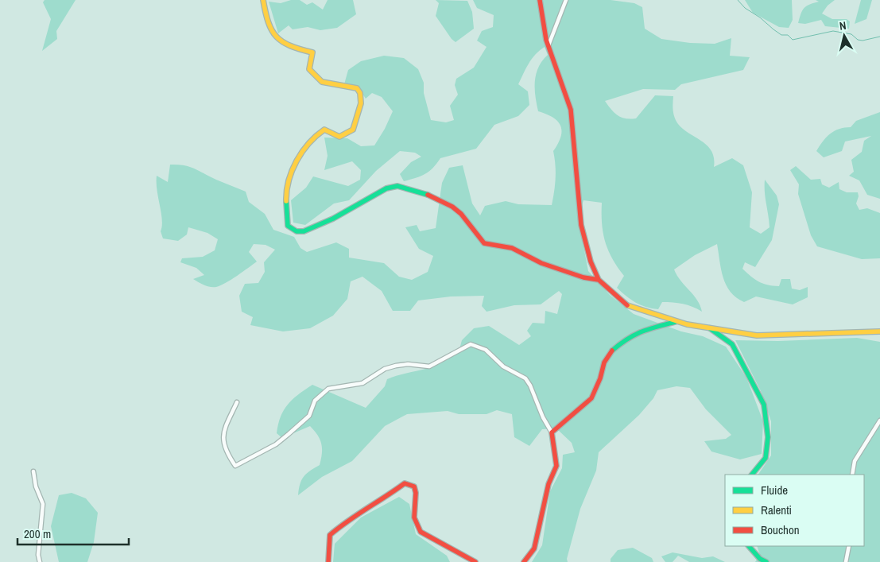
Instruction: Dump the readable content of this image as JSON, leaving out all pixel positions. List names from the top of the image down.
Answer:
{
  "legend": ["Fluide", "Ralenti", "Bouchon"],
  "scale_bar": "200 m",
  "north": "top"
}
